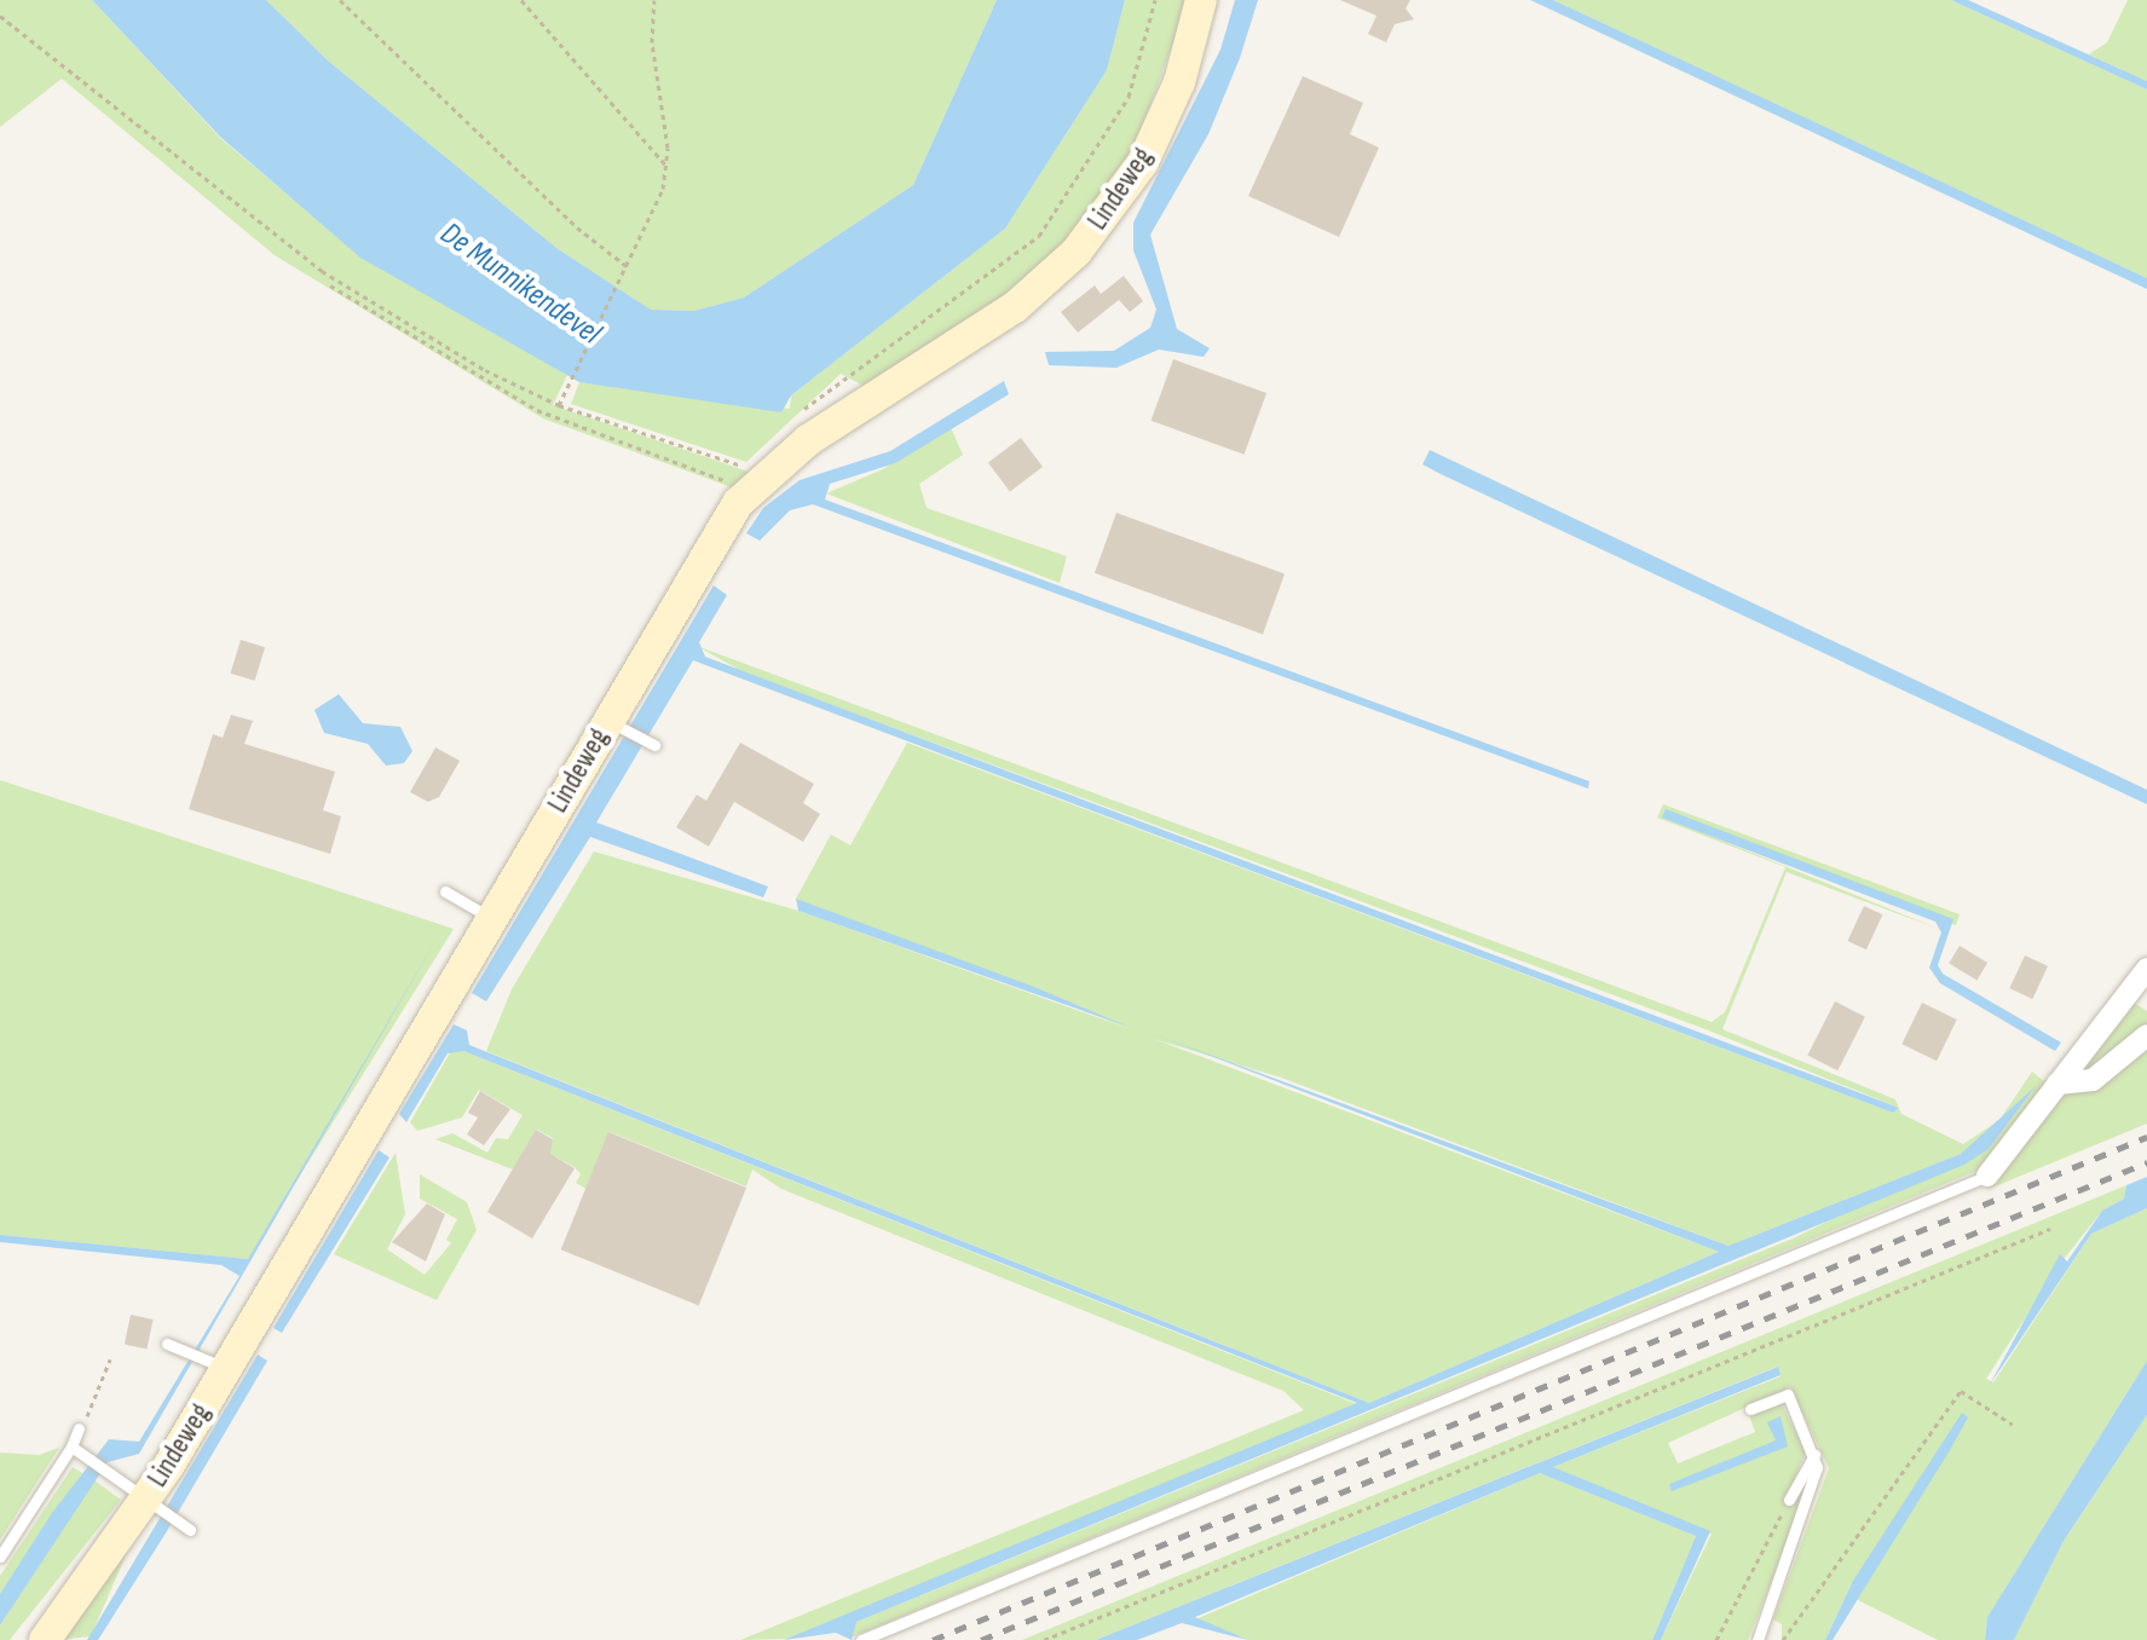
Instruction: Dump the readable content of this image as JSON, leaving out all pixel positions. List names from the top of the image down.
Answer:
{
  "streets": {
    "main road": ["Lindeweg"]
  },
  "water": ["De Munnikendevel"]
}
